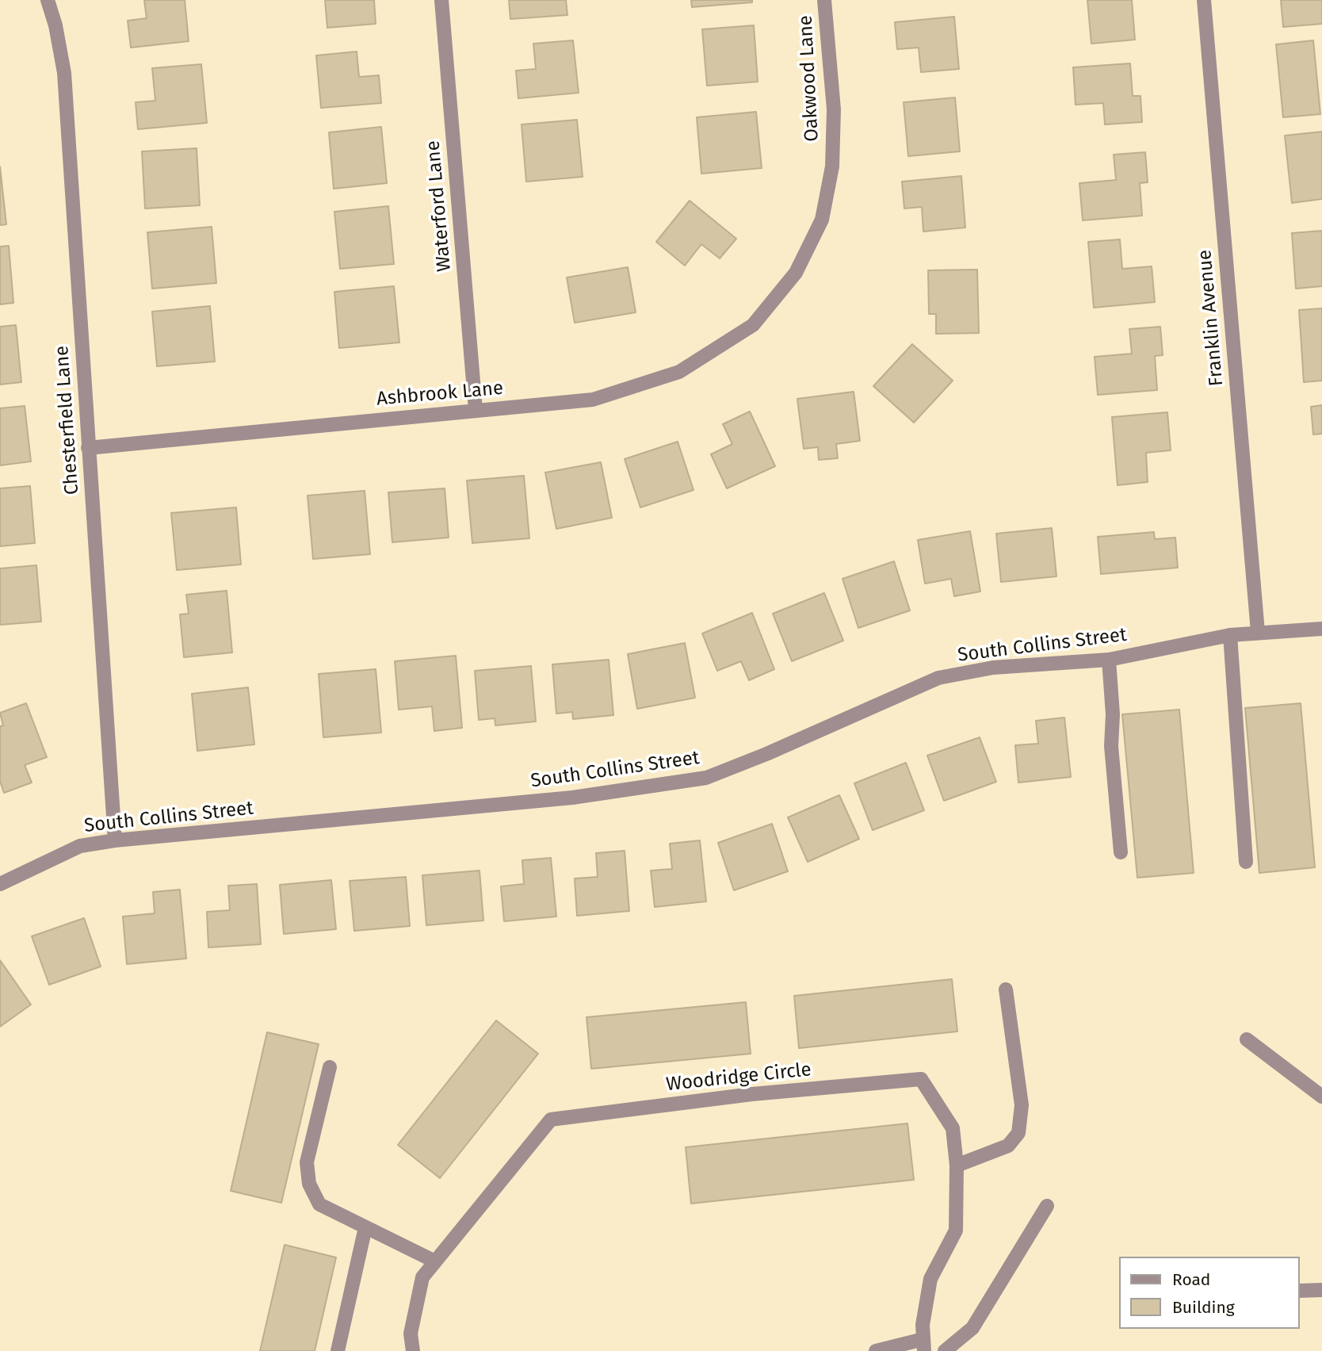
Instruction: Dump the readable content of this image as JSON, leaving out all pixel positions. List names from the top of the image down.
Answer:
{
  "streets": {
    "street": [
      "Oakwood Lane",
      "Waterford Lane",
      "Franklin Avenue",
      "Ashbrook Lane",
      "Chesterfield Lane",
      "South Collins Street",
      "Woodridge Circle"
    ]
  },
  "crossings": [
    ["Oakwood Lane", "Ashbrook Lane"],
    ["Waterford Lane", "Ashbrook Lane"],
    ["Franklin Avenue", "South Collins Street"],
    ["Ashbrook Lane", "Chesterfield Lane"],
    ["Chesterfield Lane", "South Collins Street"]
  ],
  "legend": ["Road", "Building"]
}
